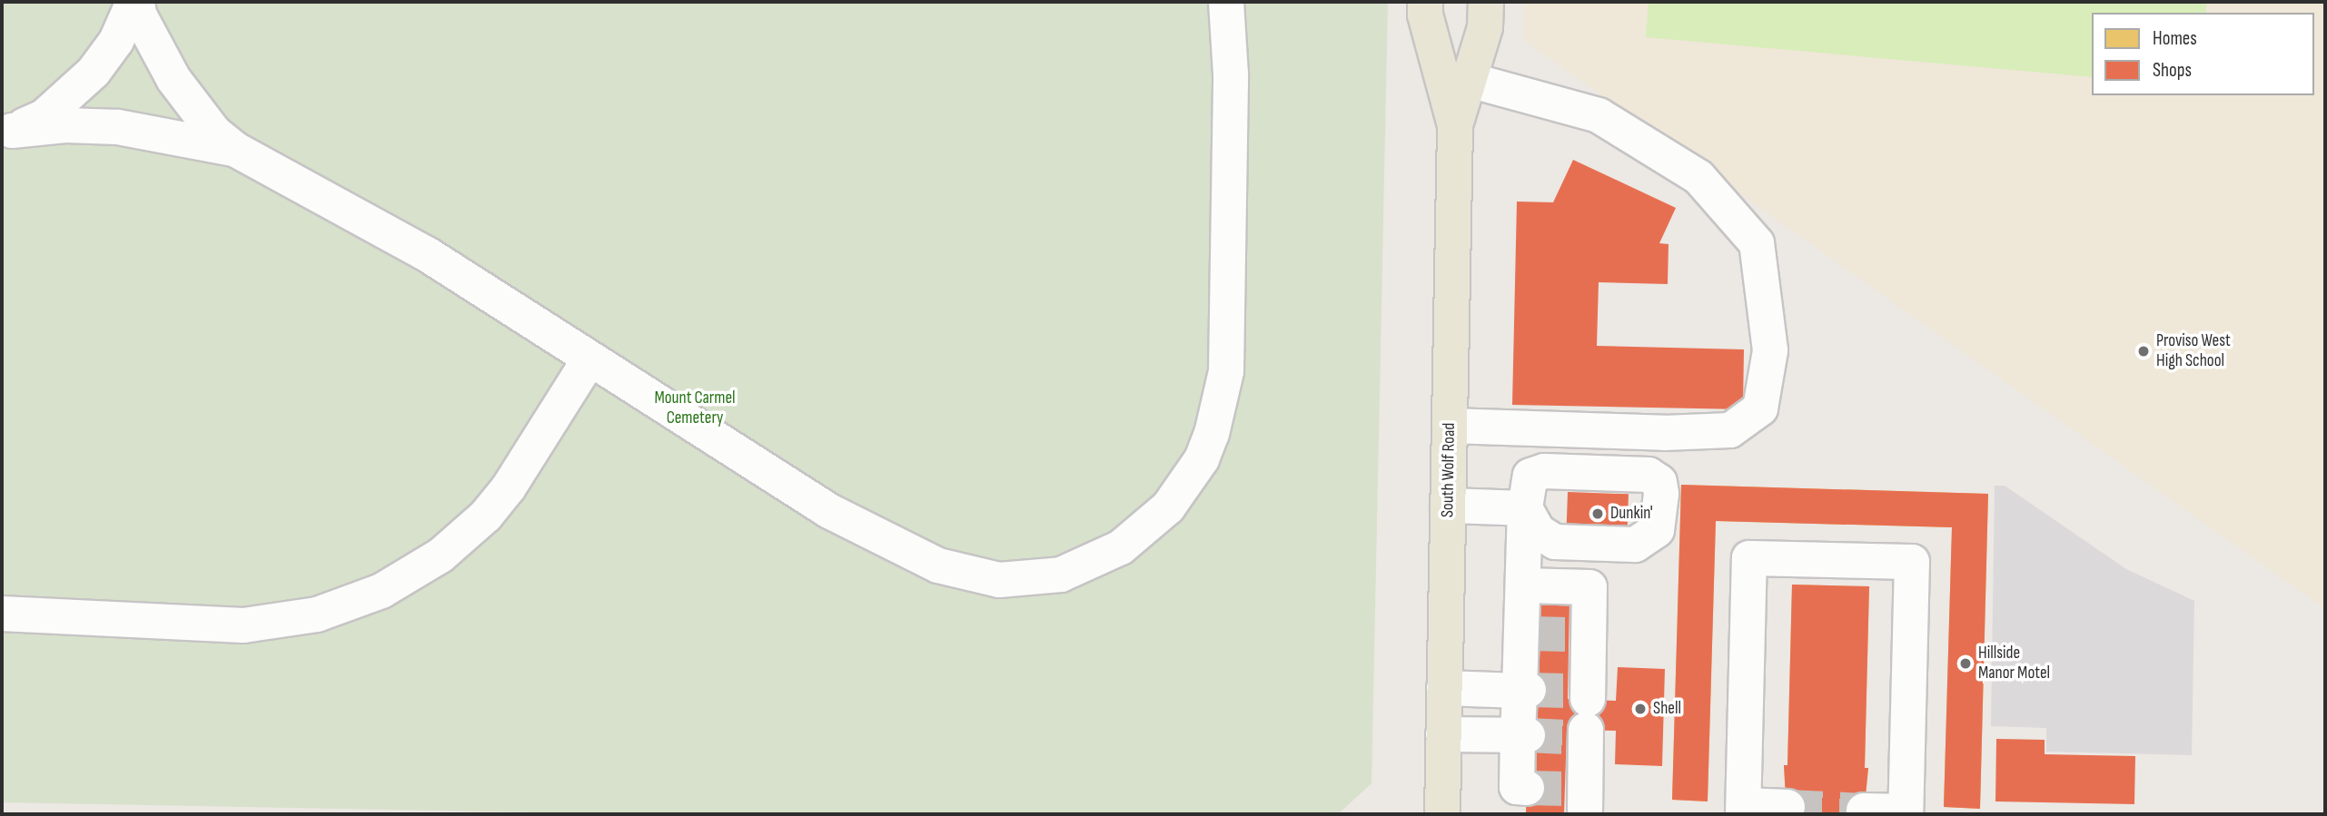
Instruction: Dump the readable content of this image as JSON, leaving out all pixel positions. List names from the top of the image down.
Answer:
{
  "streets": {
    "main road": ["South Wolf Road"]
  },
  "parks": ["Mount Carmel Cemetery"],
  "places": [
    "Proviso West High School",
    "Dunkin'",
    "Hillside Manor Motel",
    "Shell"
  ],
  "legend": ["Homes", "Shops"]
}
